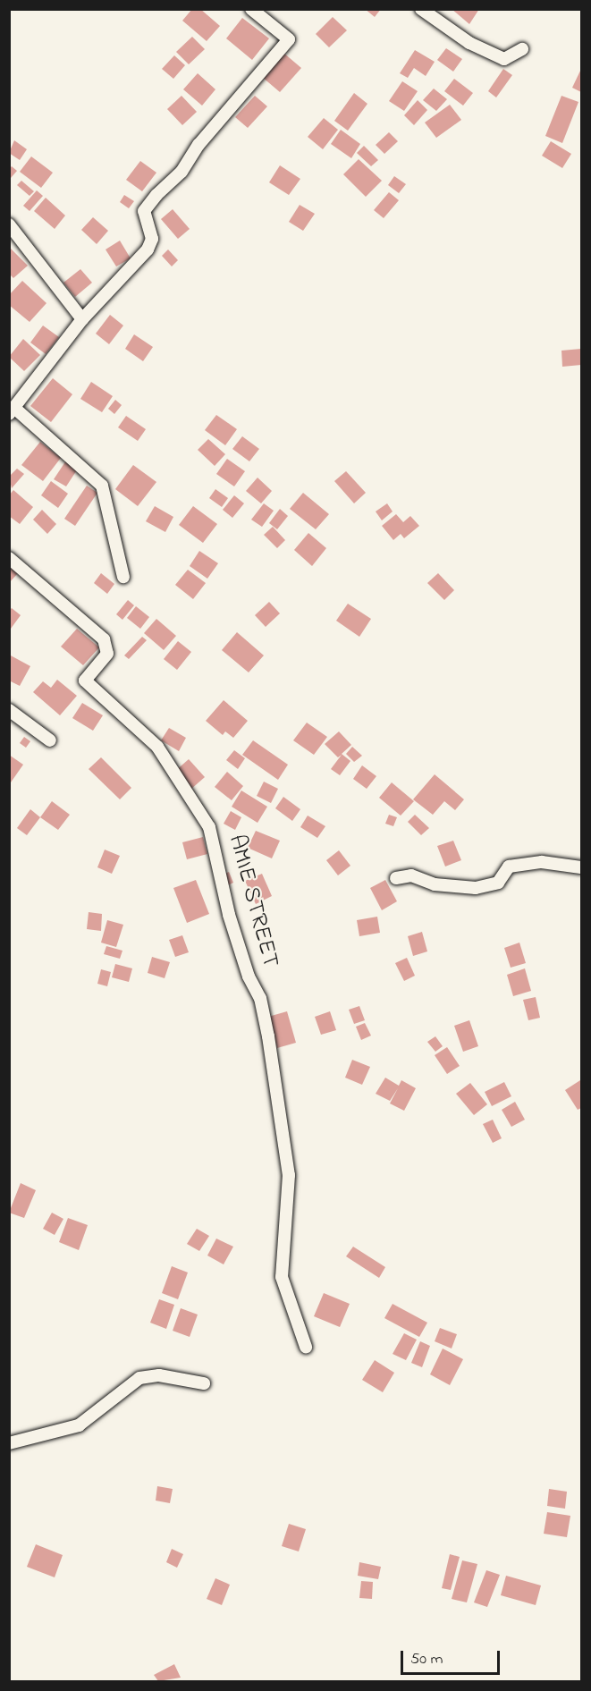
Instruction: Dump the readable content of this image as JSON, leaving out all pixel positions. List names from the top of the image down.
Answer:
{
  "streets": {
    "street": ["AMIE STREET"]
  },
  "scale_bar": "50 m"
}
